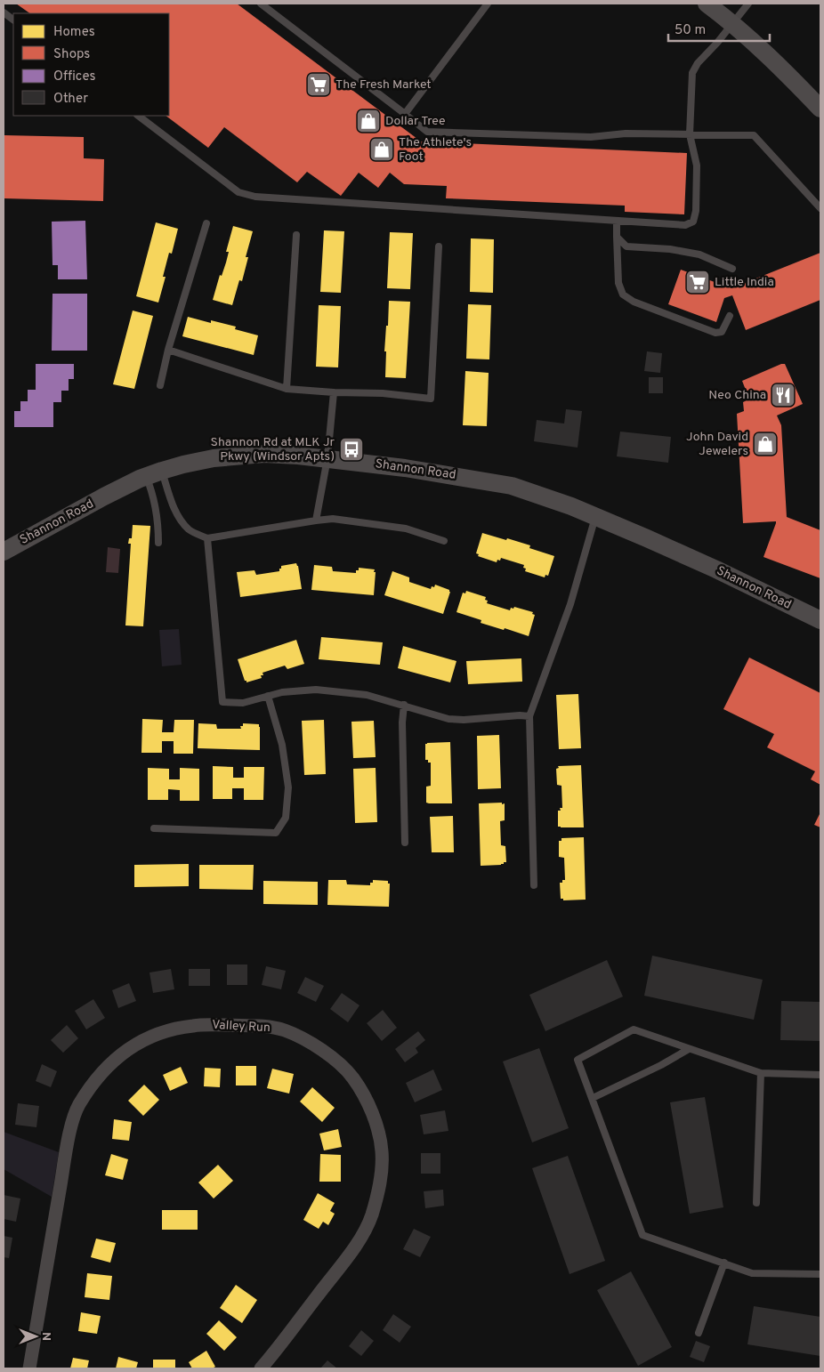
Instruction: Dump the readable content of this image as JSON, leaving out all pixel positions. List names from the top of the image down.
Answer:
{
  "streets": {
    "street": ["Shannon Road", "Valley Run"]
  },
  "places": {
    "supermarket": ["The Fresh Market", "Little India"],
    "shop": ["Dollar Tree", "The Athlete's Foot", "John David Jewelers"],
    "restaurant": ["Neo China"],
    "bus stop": ["Shannon Rd at MLK Jr Pkwy (Windsor Apts)"]
  },
  "legend": [
    "Homes",
    "Shops",
    "Offices",
    "Other"
  ],
  "scale_bar": "50 m",
  "north": "right"
}
